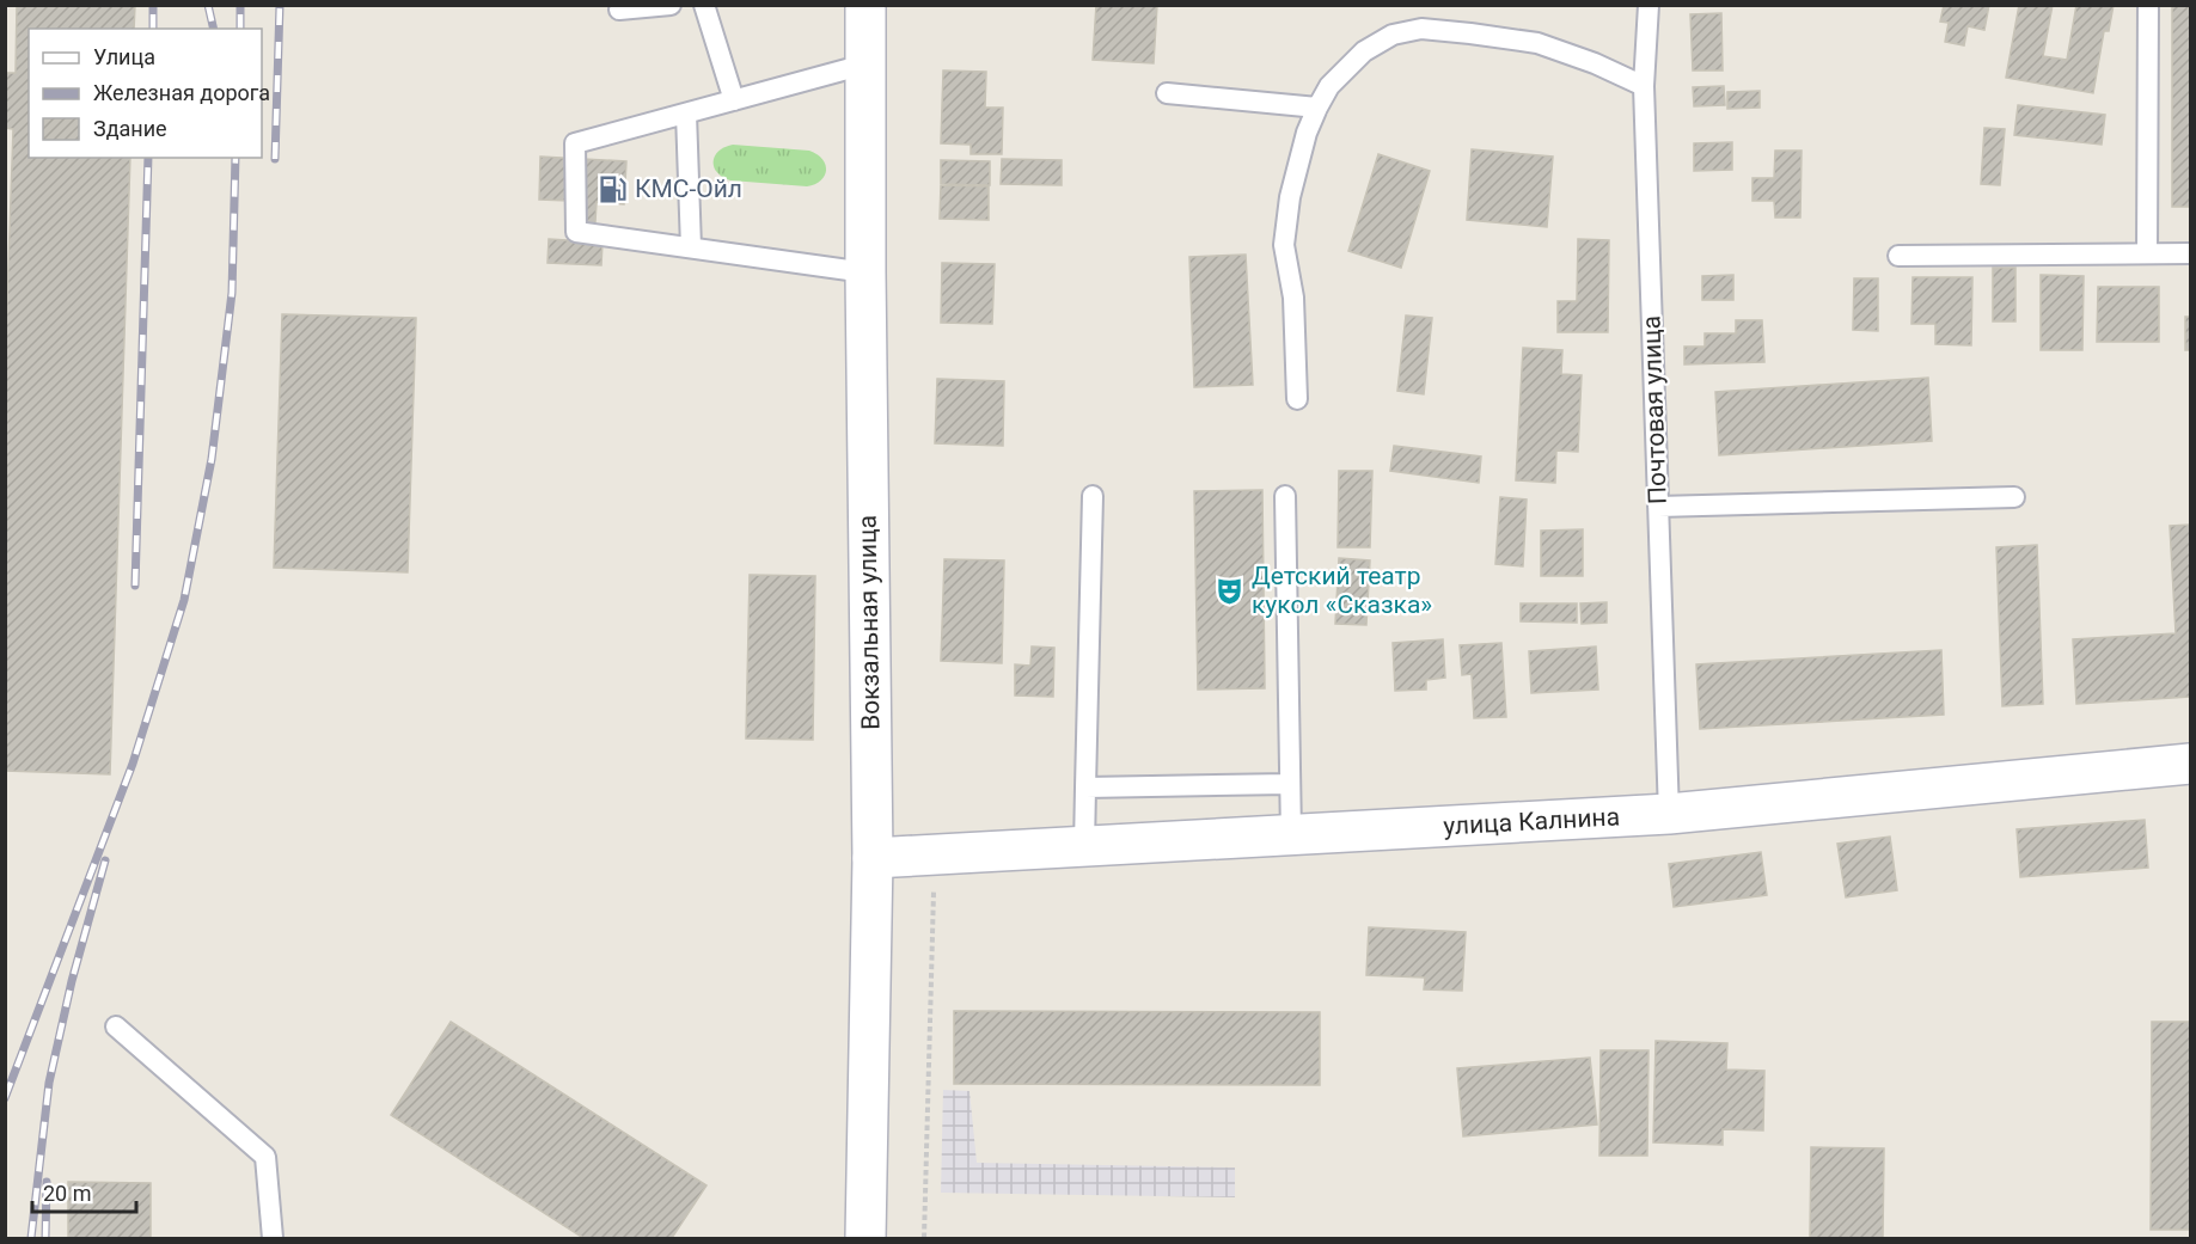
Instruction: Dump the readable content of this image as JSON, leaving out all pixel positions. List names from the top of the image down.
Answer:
{
  "streets": {
    "street": ["Вокзальная улица", "улица Калнина"],
    "lane": ["Почтовая улица"]
  },
  "crossings": [
    ["Почтовая улица", "улица Калнина"],
    ["Вокзальная улица", "улица Калнина"]
  ],
  "places": {
    "fuel station": ["КМС-Ойл"],
    "theatre": ["Детский театр кукол «Сказка»"]
  },
  "legend": ["Улица", "Железная дорога", "Здание"],
  "scale_bar": "20 m"
}
